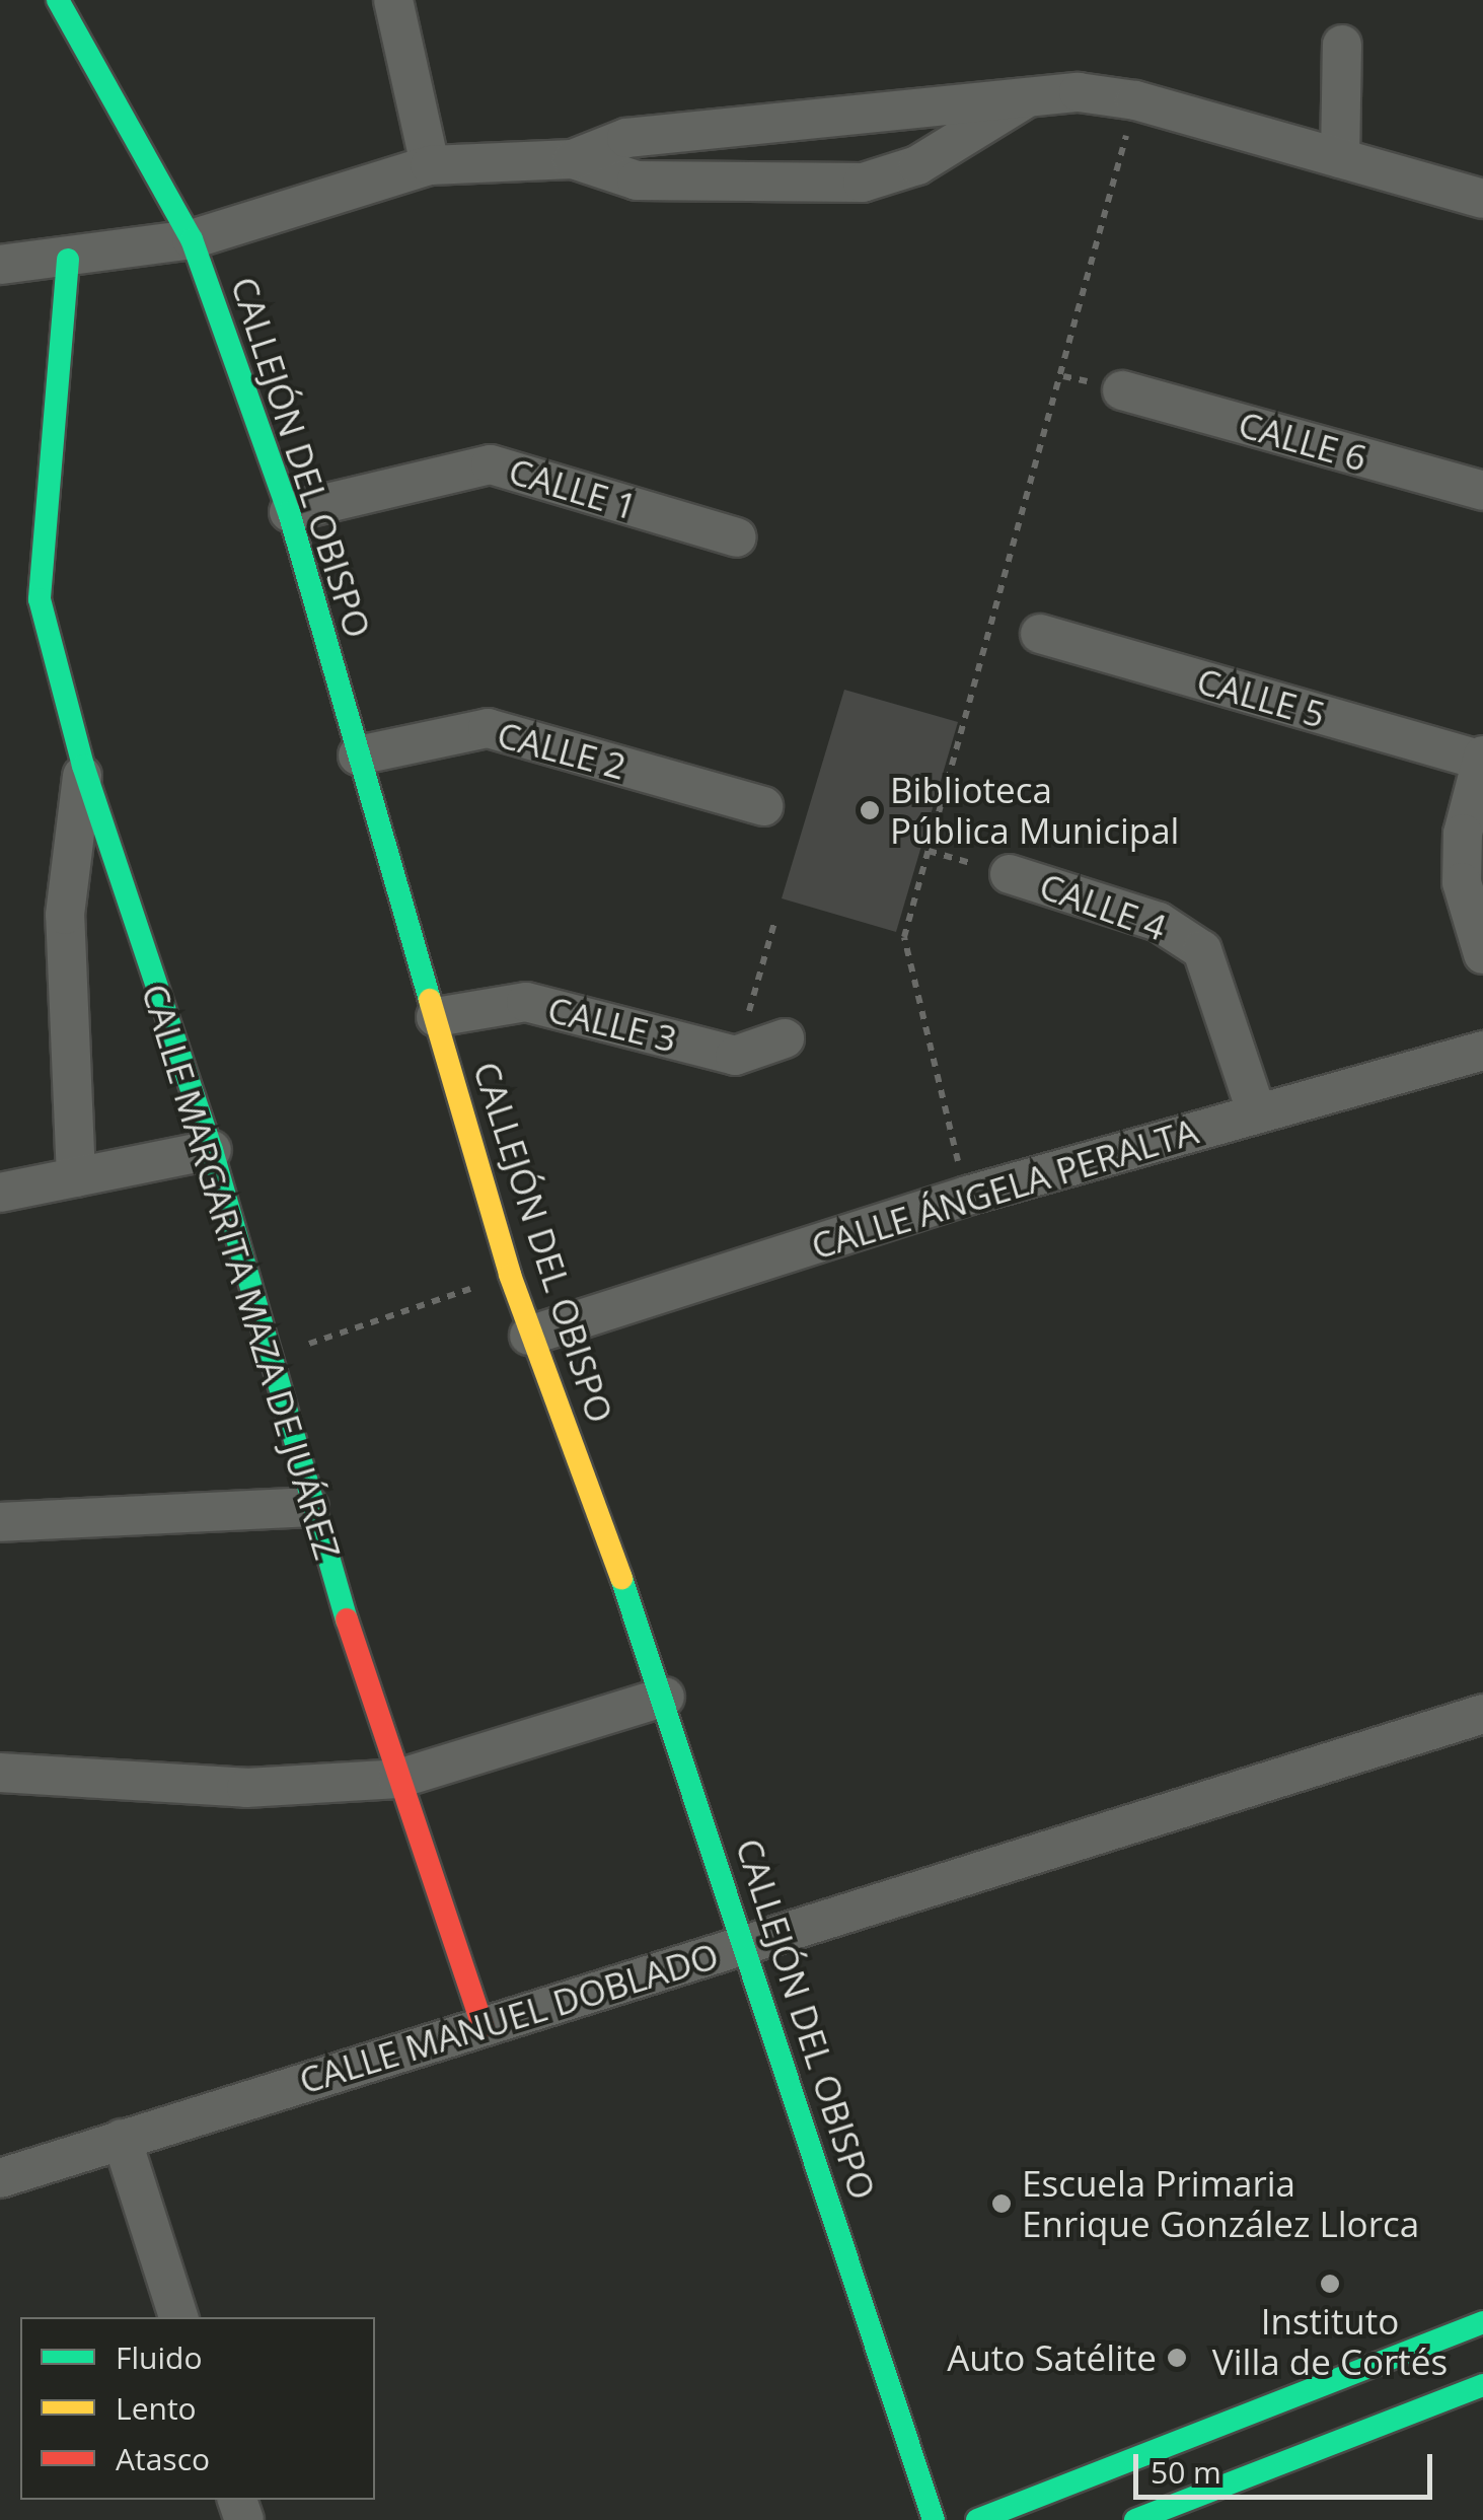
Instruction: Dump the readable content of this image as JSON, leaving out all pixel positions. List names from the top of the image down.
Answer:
{
  "streets": {
    "street": [
      "CALLE 6",
      "CALLEJÓN DEL OBISPO",
      "CALLE 1",
      "CALLE 5",
      "CALLE 2",
      "CALLE 4",
      "CALLE 3",
      "CALLE ÁNGELA PERALTA",
      "CALLE MARGARITA MAZA DE JUÁREZ",
      "CALLE MANUEL DOBLADO"
    ]
  },
  "crossings": [
    ["CALLEJÓN DEL OBISPO", "CALLE 1"],
    ["CALLEJÓN DEL OBISPO", "CALLE 2"],
    ["CALLEJÓN DEL OBISPO", "CALLE 3"],
    ["CALLEJÓN DEL OBISPO", "CALLE ÁNGELA PERALTA"],
    ["CALLEJÓN DEL OBISPO", "CALLE MANUEL DOBLADO"],
    ["CALLE 4", "CALLE ÁNGELA PERALTA"],
    ["CALLE MARGARITA MAZA DE JUÁREZ", "CALLE MANUEL DOBLADO"]
  ],
  "places": [
    "Biblioteca Pública Municipal",
    "Escuela Primaria Enrique González Llorca",
    "Instituto Villa de Cortés",
    "Auto Satélite"
  ],
  "legend": ["Fluido", "Lento", "Atasco"],
  "scale_bar": "50 m"
}
